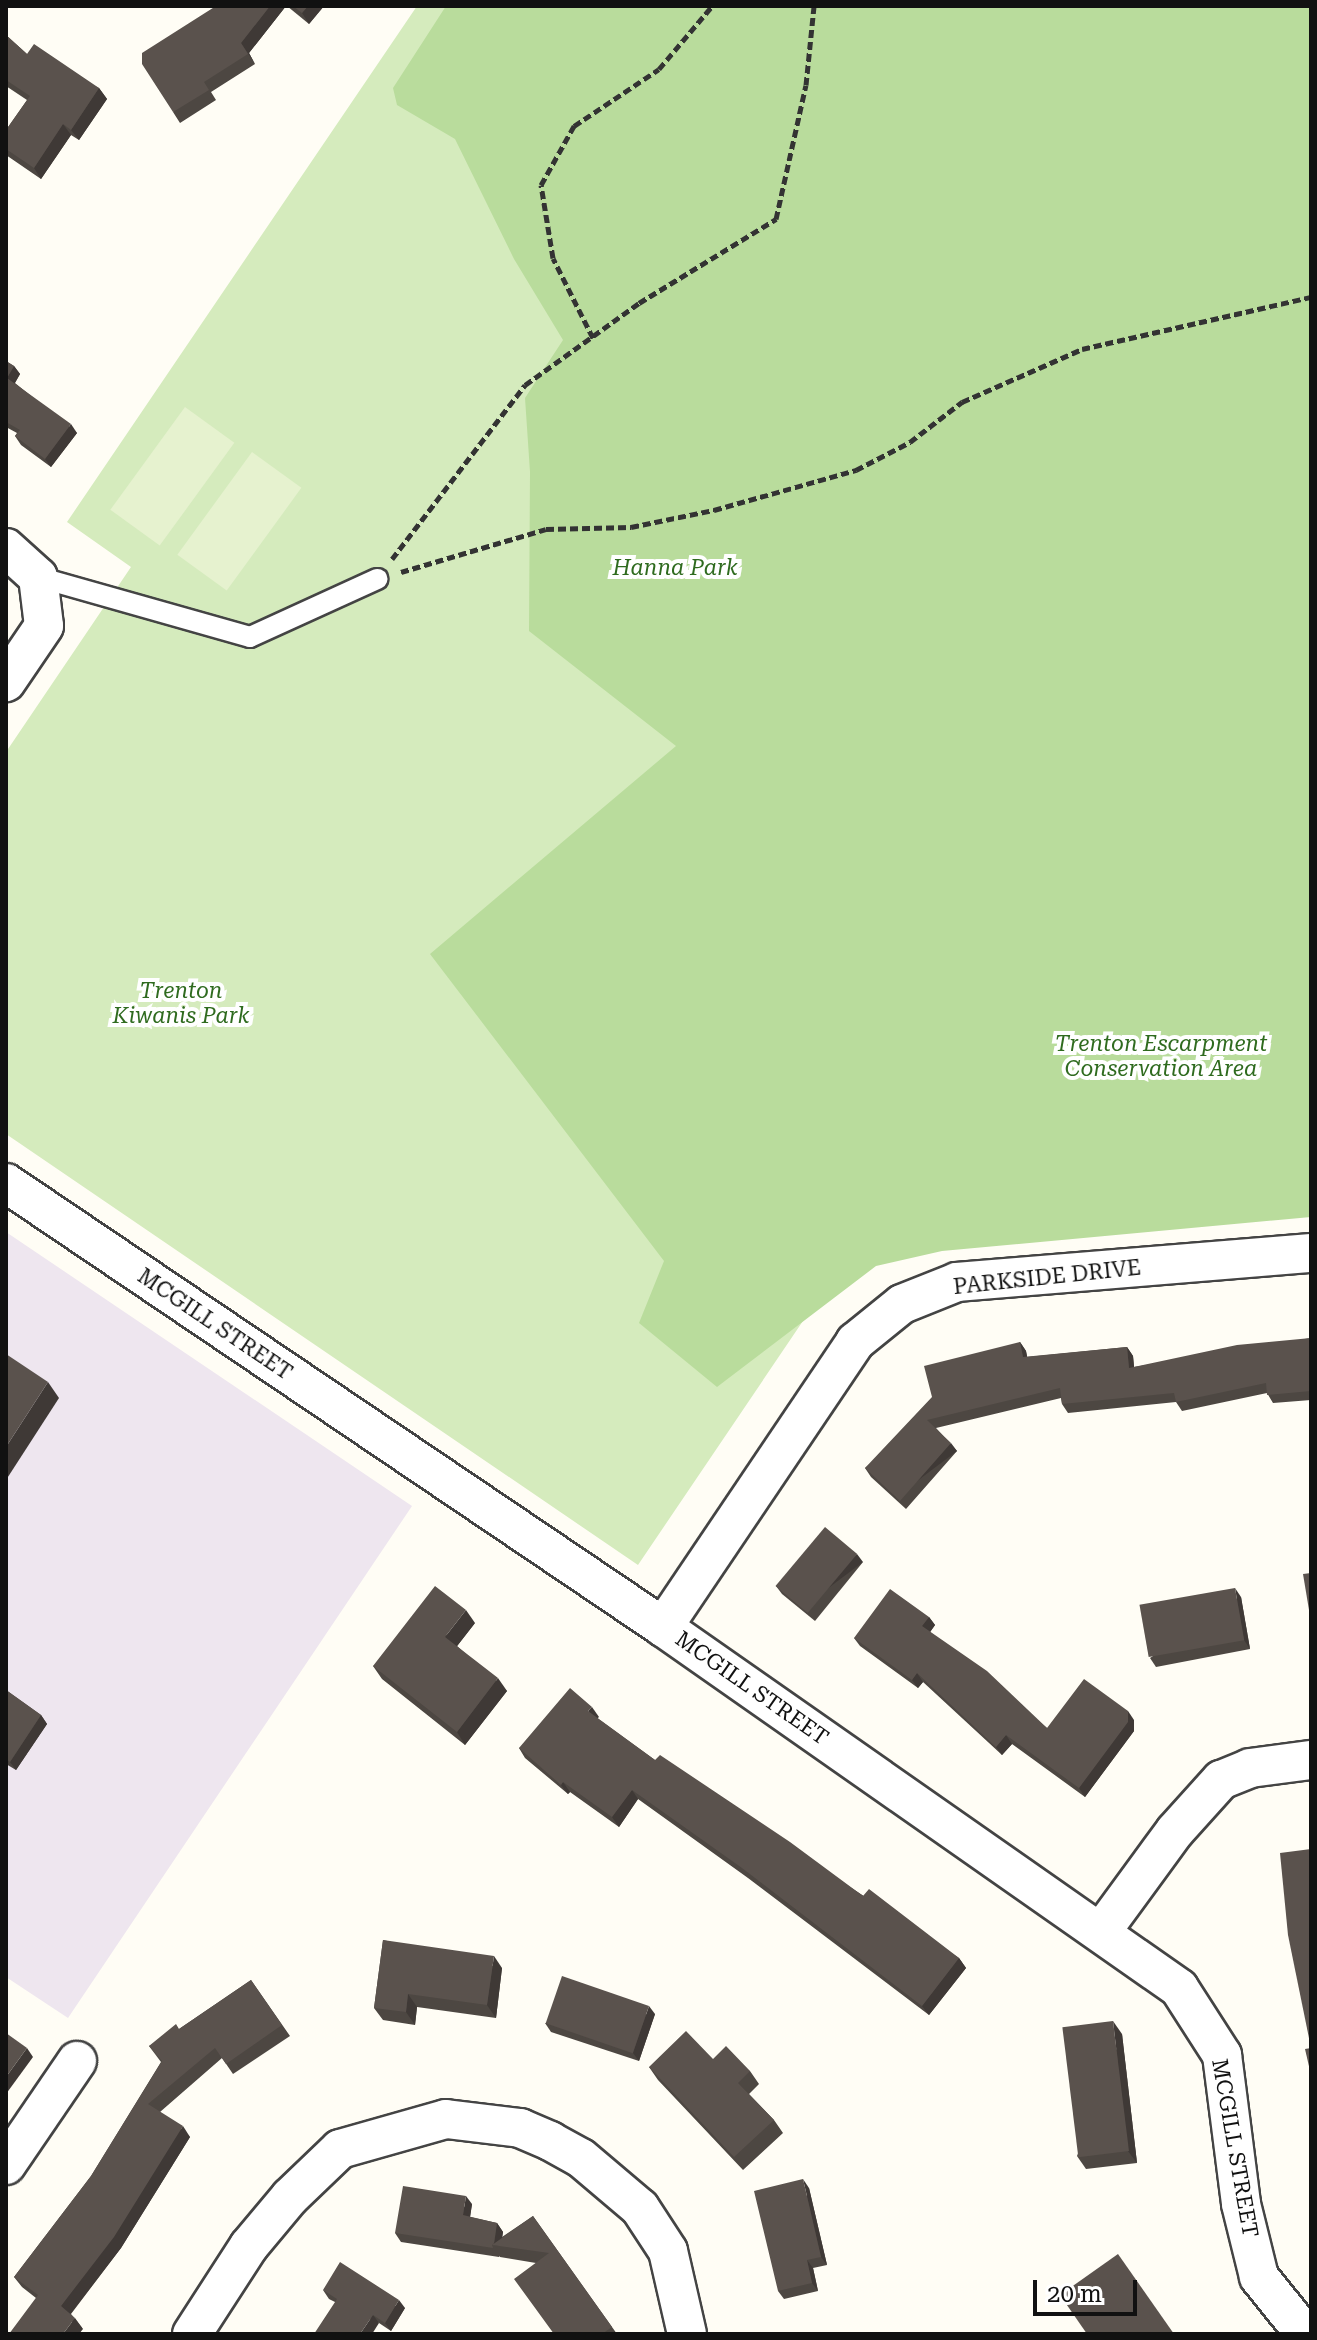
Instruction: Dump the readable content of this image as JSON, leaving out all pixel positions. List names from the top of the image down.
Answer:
{
  "streets": {
    "street": ["PARKSIDE DRIVE", "MCGILL STREET"]
  },
  "crossings": [
    ["PARKSIDE DRIVE", "MCGILL STREET"]
  ],
  "parks": ["Hanna Park", "Trenton Kiwanis Park", "Trenton Escarpment Conservation Area"],
  "scale_bar": "20 m"
}
